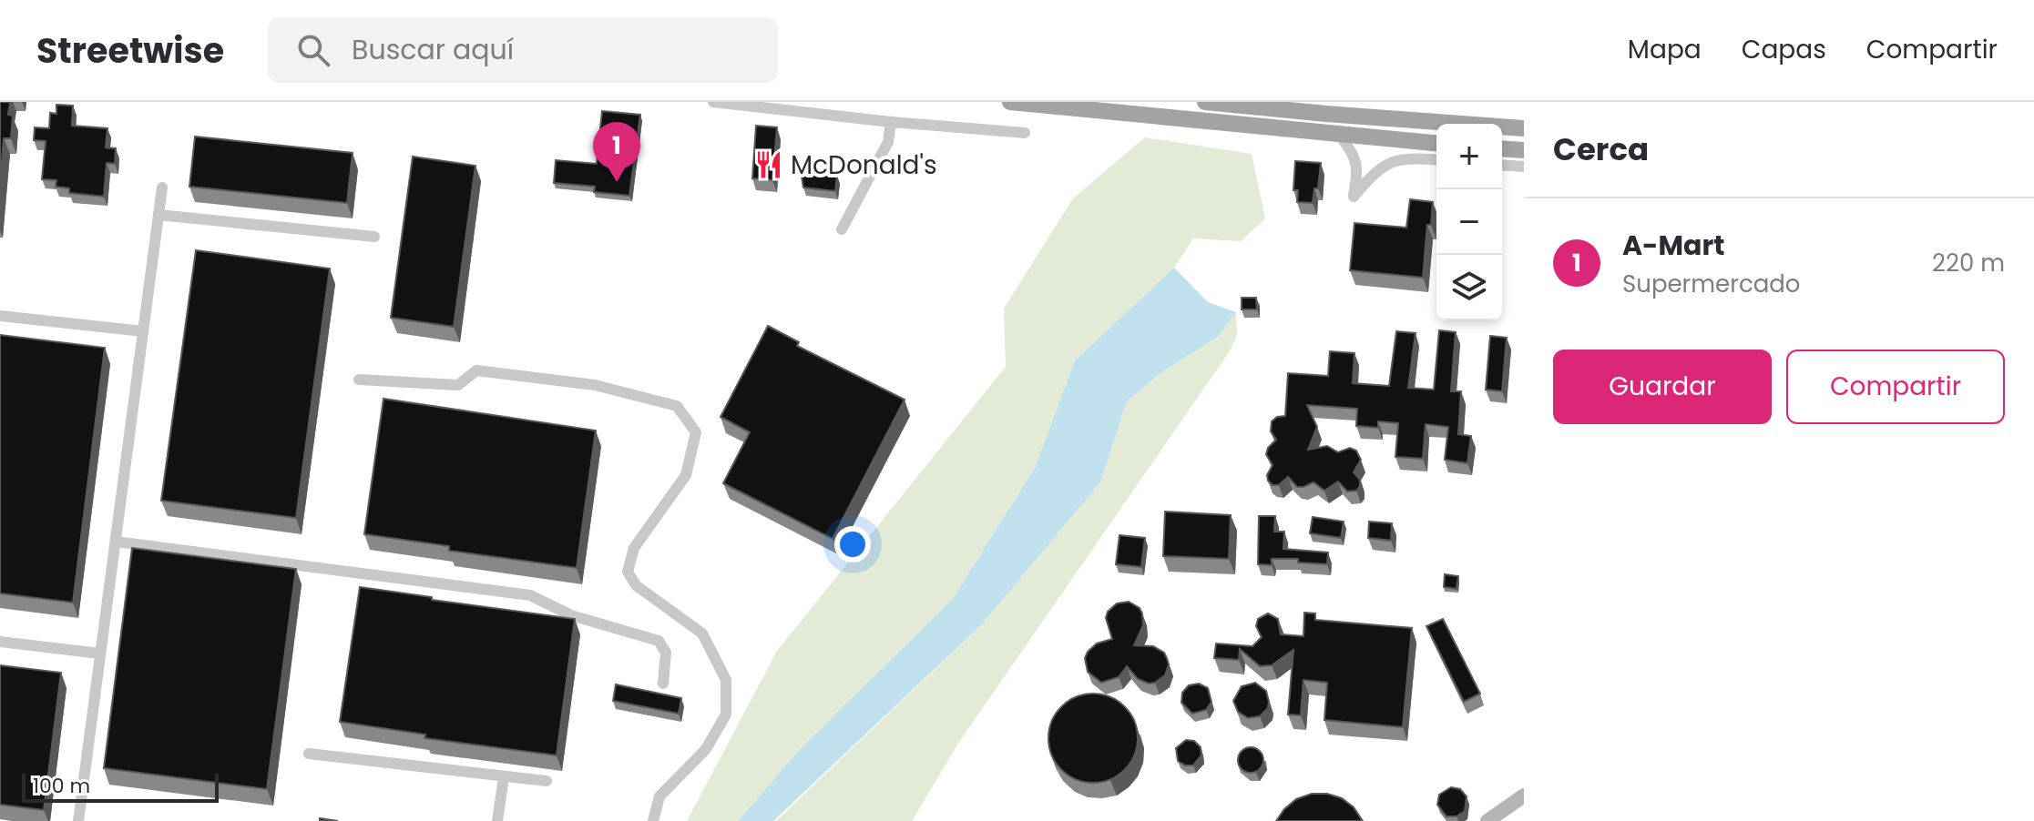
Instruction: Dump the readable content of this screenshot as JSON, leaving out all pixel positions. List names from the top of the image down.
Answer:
{
  "places": {
    "restaurant": ["McDonald's"]
  },
  "scale_bar": "100 m",
  "page": {
    "header": "Streetwise",
    "search": "Buscar aquí",
    "nav": ["Mapa", "Capas", "Compartir"],
    "heading": "Cerca",
    "pins": "1",
    "map_buttons": ["+", "−"],
    "list": [
      {
        "mark": "1",
        "name": "A-Mart",
        "note": "Supermercado",
        "value": "220 m"
      }
    ],
    "buttons": ["Guardar", "Compartir"],
    "scale": "100 m"
  }
}
